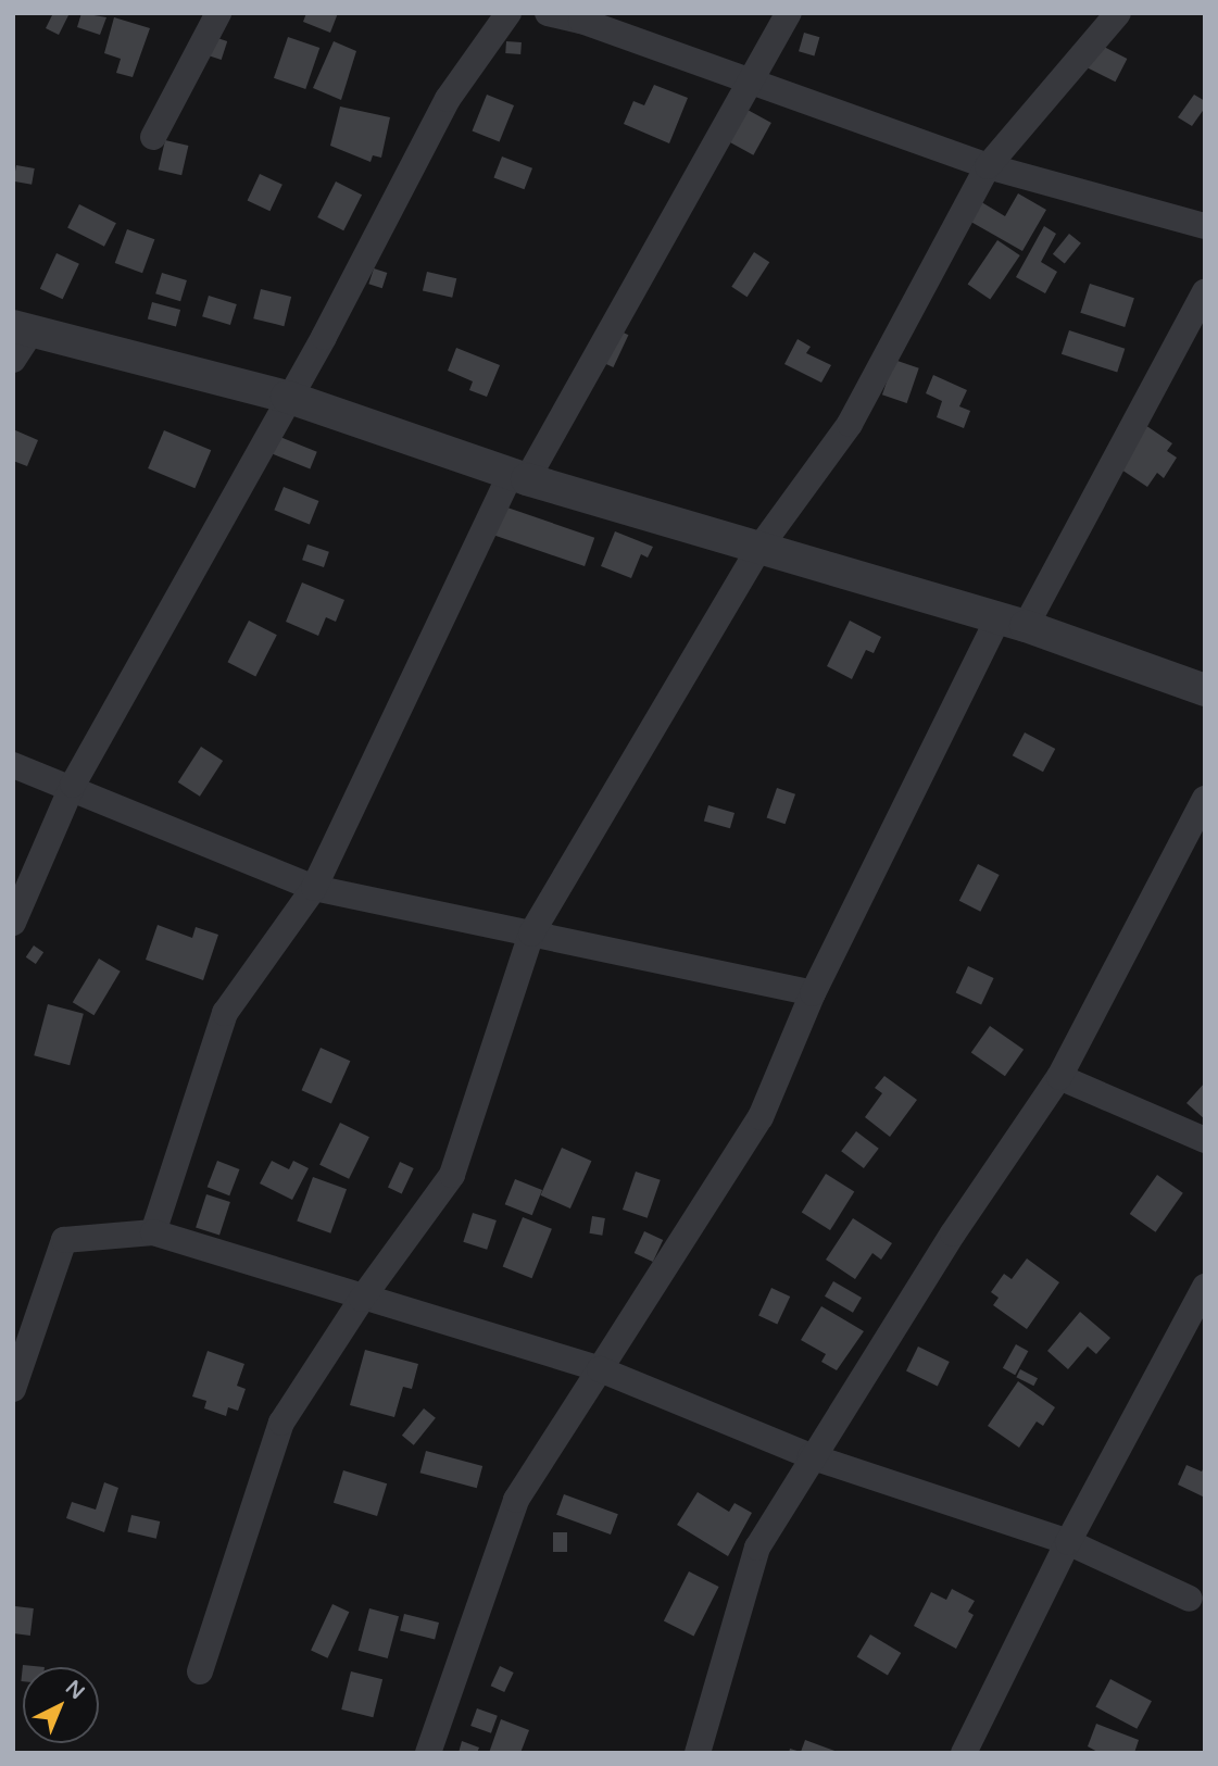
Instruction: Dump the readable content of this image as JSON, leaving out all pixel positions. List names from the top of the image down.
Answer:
{
  "north": "top right"
}
